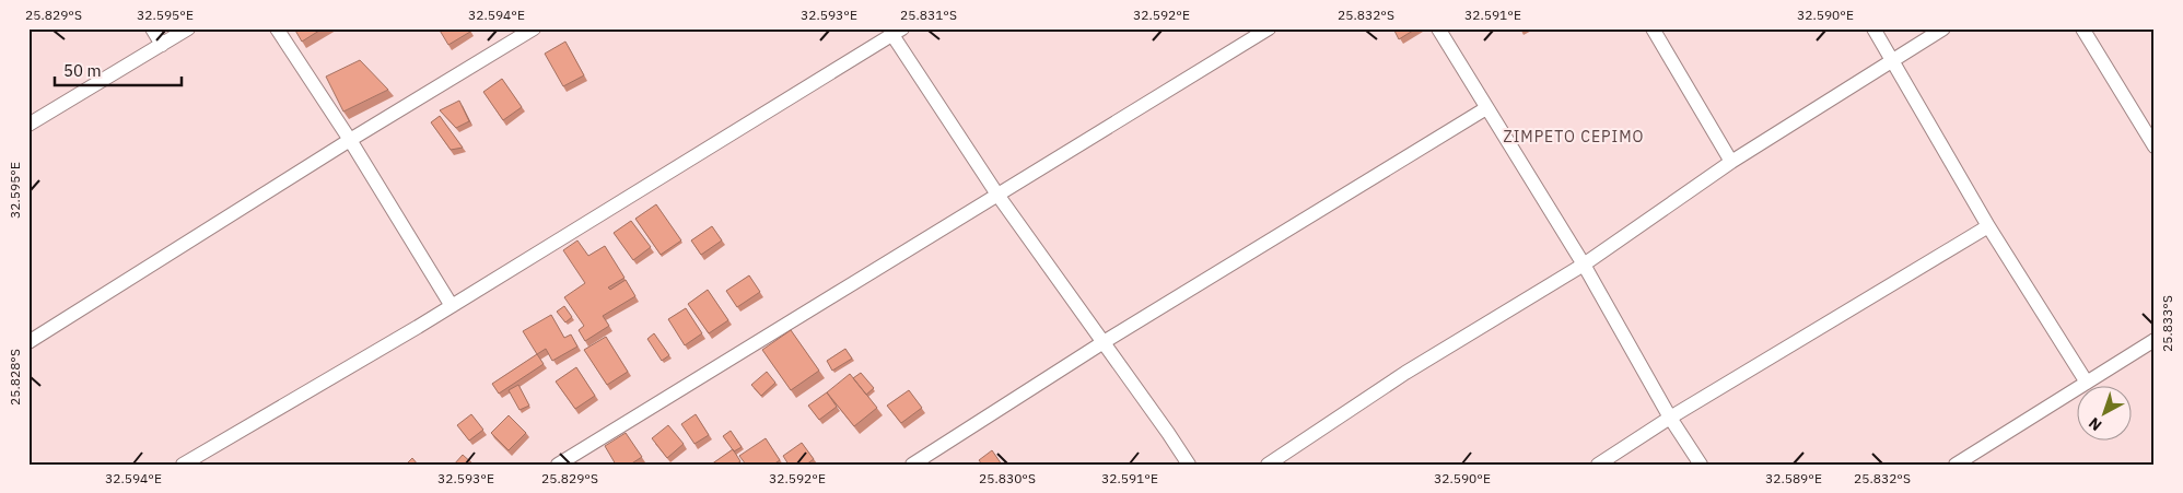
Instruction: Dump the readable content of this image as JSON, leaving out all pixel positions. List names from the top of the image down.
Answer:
{
  "districts": ["ZIMPETO CEPIMO"],
  "scale_bar": "50 m",
  "north": "bottom left",
  "coordinates": [
    "25.829°S",
    "32.595°E",
    "32.594°E",
    "32.593°E",
    "25.831°S",
    "32.592°E",
    "25.832°S",
    "32.591°E",
    "32.590°E",
    "25.833°S",
    "25.828°S",
    "25.830°S",
    "32.589°E"
  ]
}
